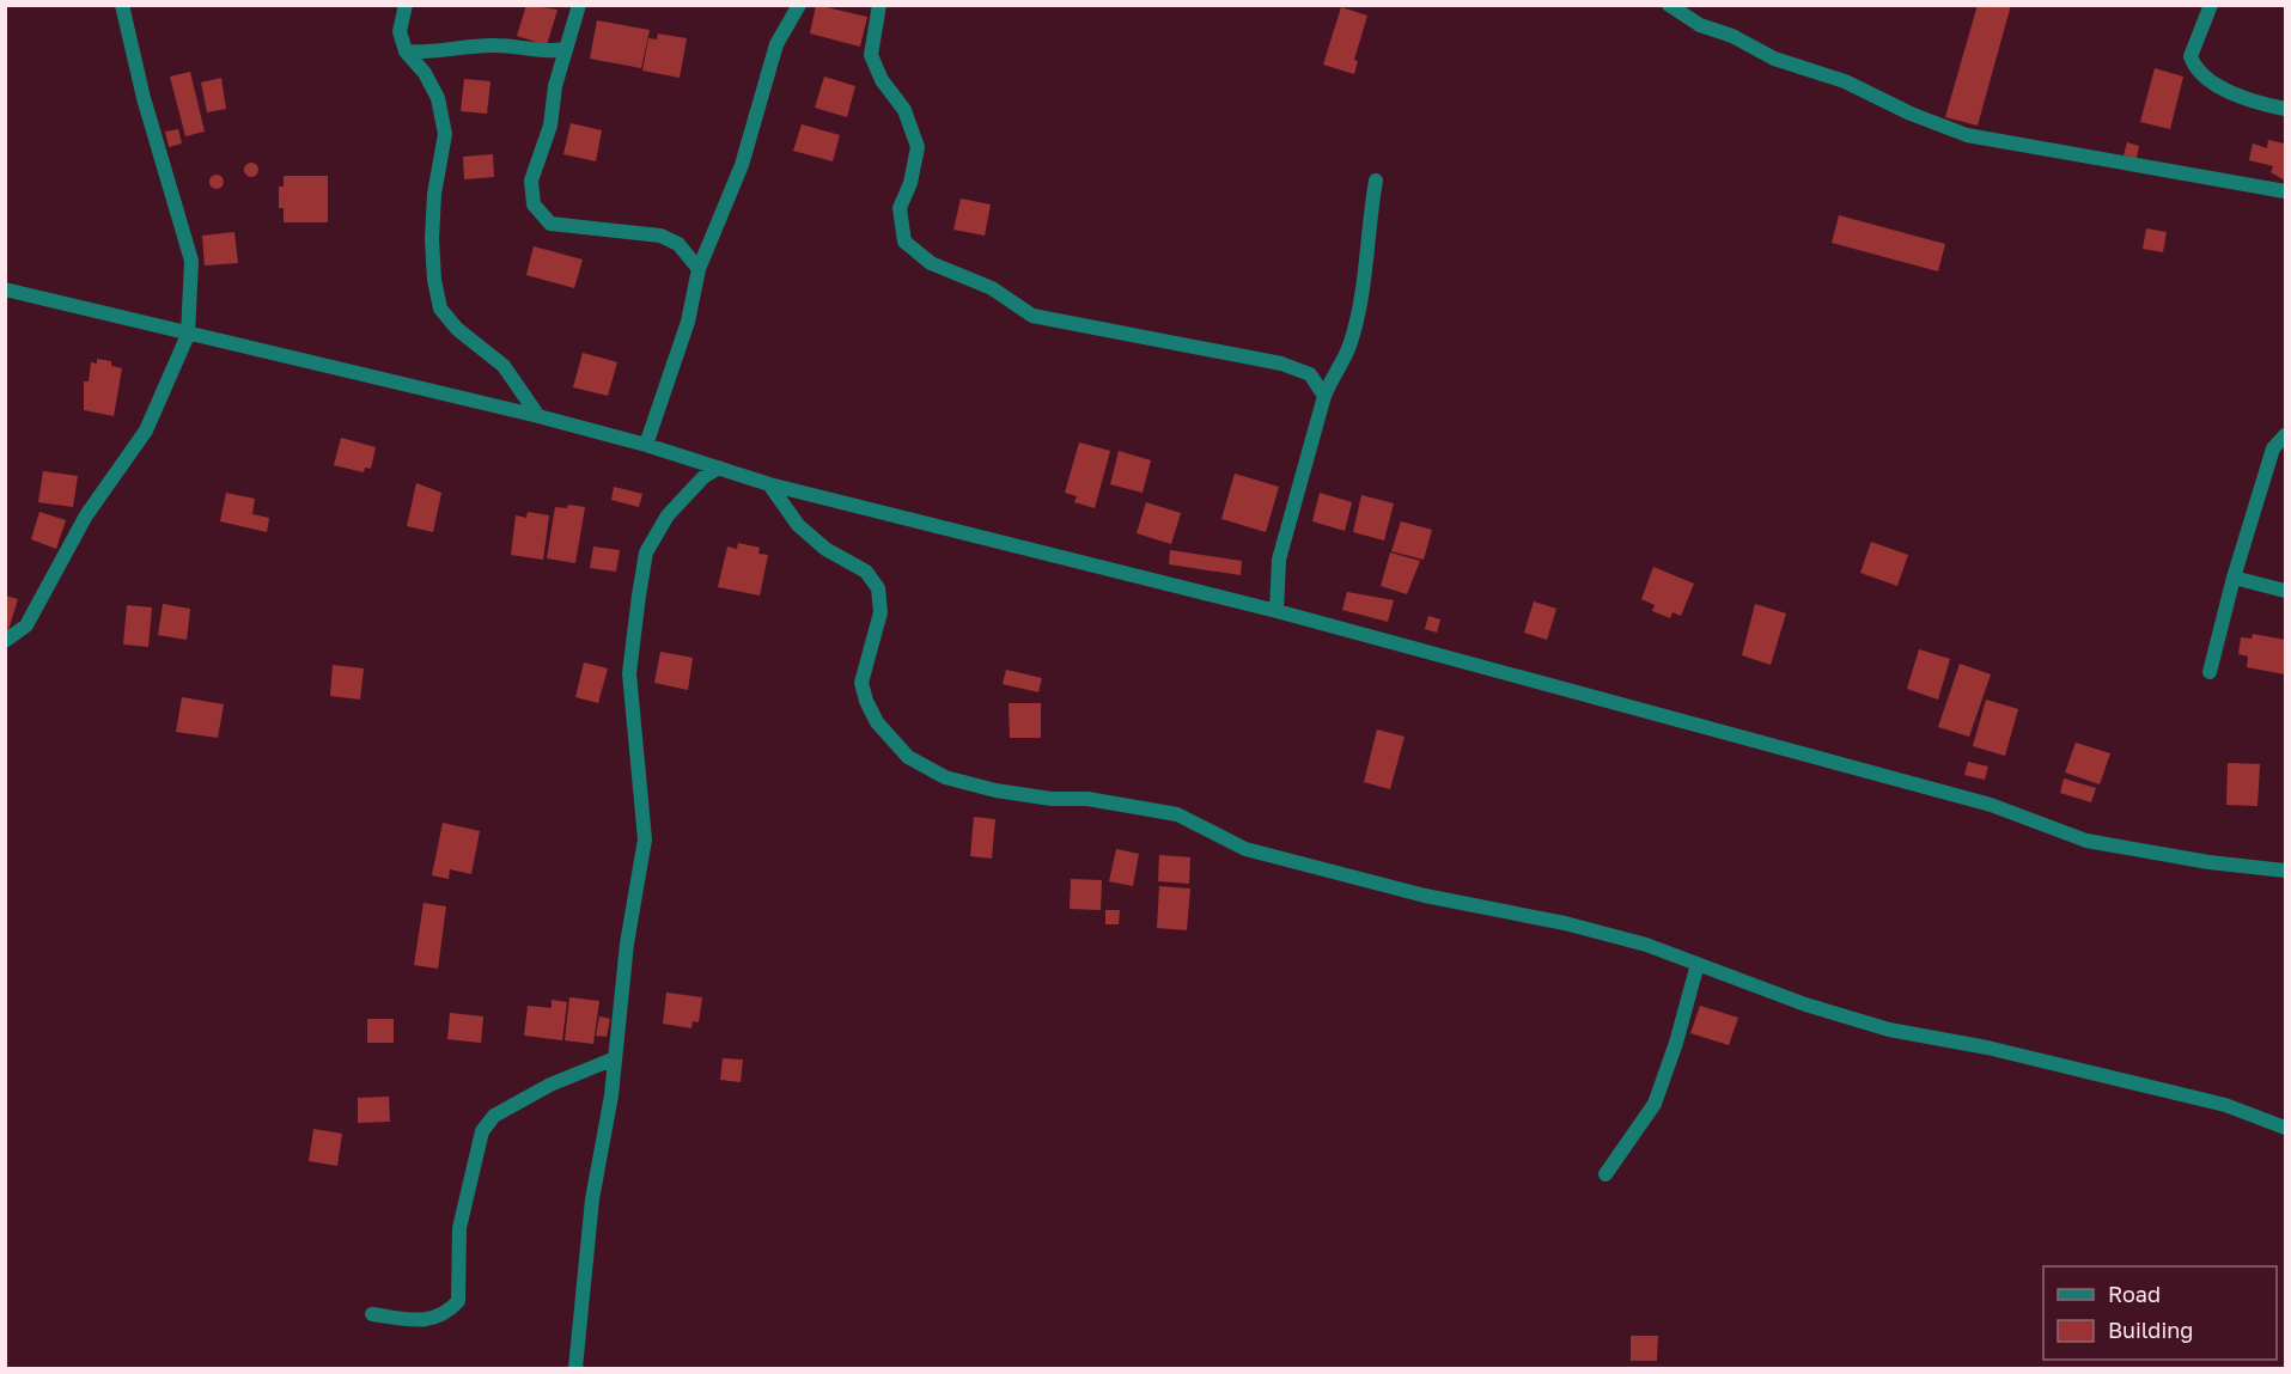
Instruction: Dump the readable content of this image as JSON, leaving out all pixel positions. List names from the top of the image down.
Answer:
{
  "legend": ["Road", "Building"]
}
